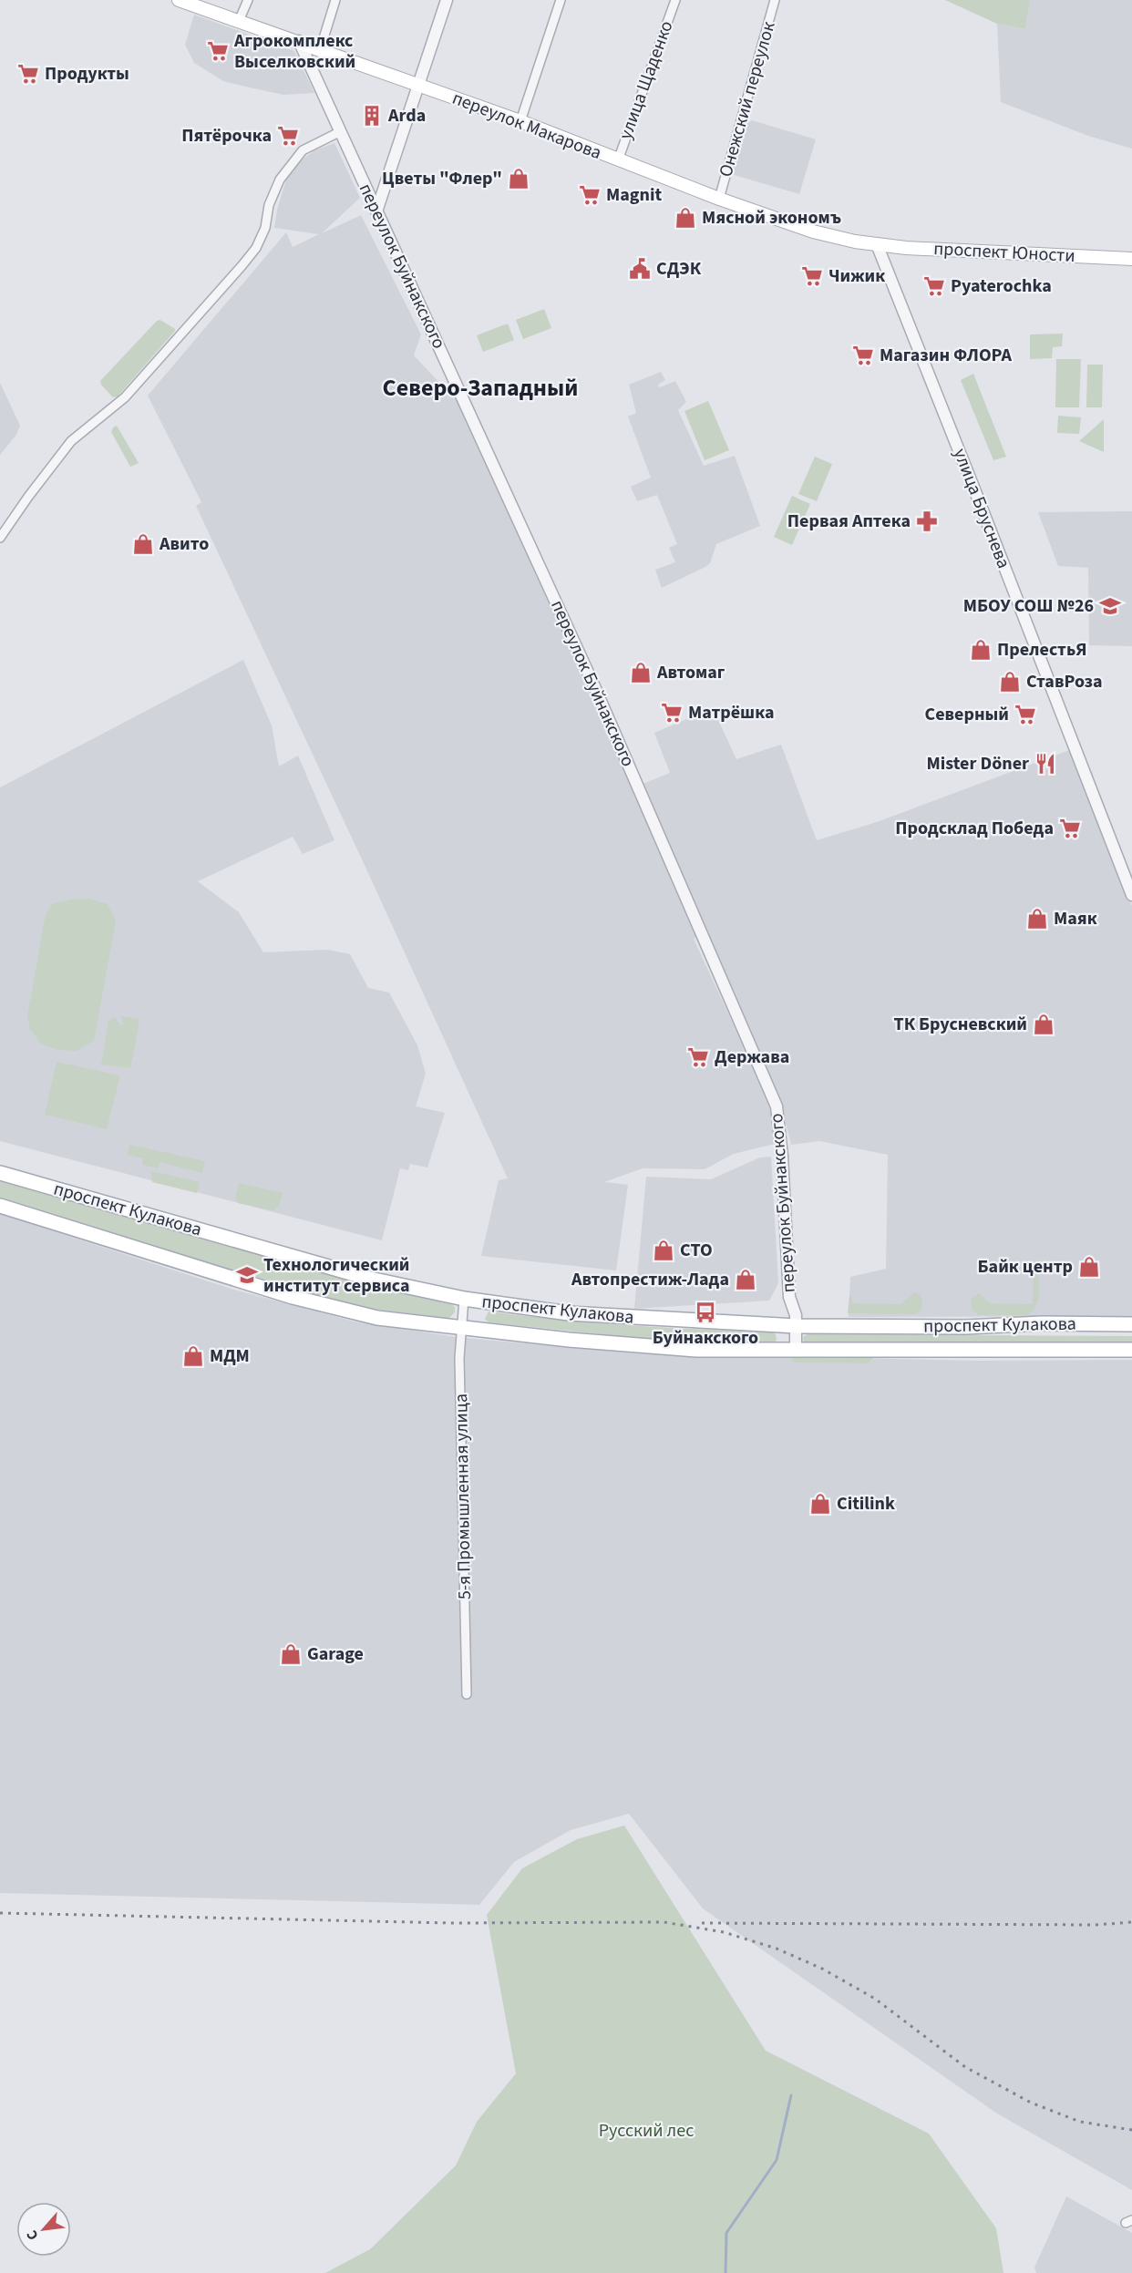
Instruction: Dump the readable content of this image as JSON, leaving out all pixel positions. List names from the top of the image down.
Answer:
{
  "streets": {
    "main road": ["переулок Макарова", "проспект Юности", "проспект Кулакова"],
    "street": [
      "улица Щаденко",
      "Онежский переулок",
      "переулок Буйнакского",
      "улица Бруснева",
      "5-я Промышленная улица"
    ]
  },
  "crossings": [
    ["улица Щаденко", "переулок Макарова"],
    ["Онежский переулок", "переулок Макарова"],
    ["переулок Макарова", "проспект Юности"],
    ["переулок Макарова", "переулок Буйнакского"],
    ["переулок Макарова", "улица Бруснева"],
    ["проспект Юности", "улица Бруснева"],
    ["переулок Буйнакского", "проспект Кулакова"],
    ["проспект Кулакова", "5-я Промышленная улица"]
  ],
  "districts": ["Северо-Западный"],
  "parks": ["Русский лес"],
  "places": {
    "supermarket": [
      "Агрокомплекс Выселковский",
      "Продукты",
      "Пятёрочка",
      "Magnit",
      "Чижик",
      "Pyaterochka",
      "Магазин ФЛОРА",
      "Матрёшка",
      "Северный",
      "Продсклад Победа",
      "Держава"
    ],
    "building": ["Arda"],
    "shop": [
      "Цветы \"Флер\"",
      "Мясной экономъ",
      "Авито",
      "ПрелестьЯ",
      "Автомаг",
      "СтавРоза",
      "Маяк",
      "ТК Брусневский",
      "СТО",
      "Байк центр",
      "Автопрестиж-Лада",
      "МДМ",
      "Citilink",
      "Garage"
    ],
    "public building": ["СДЭК"],
    "pharmacy": ["Первая Аптека"],
    "school or university": ["МБОУ СОШ №26", "Технологический институт сервиса"],
    "restaurant": ["Mister Döner"],
    "bus stop": ["Буйнакского"]
  },
  "north": "bottom left"
}
